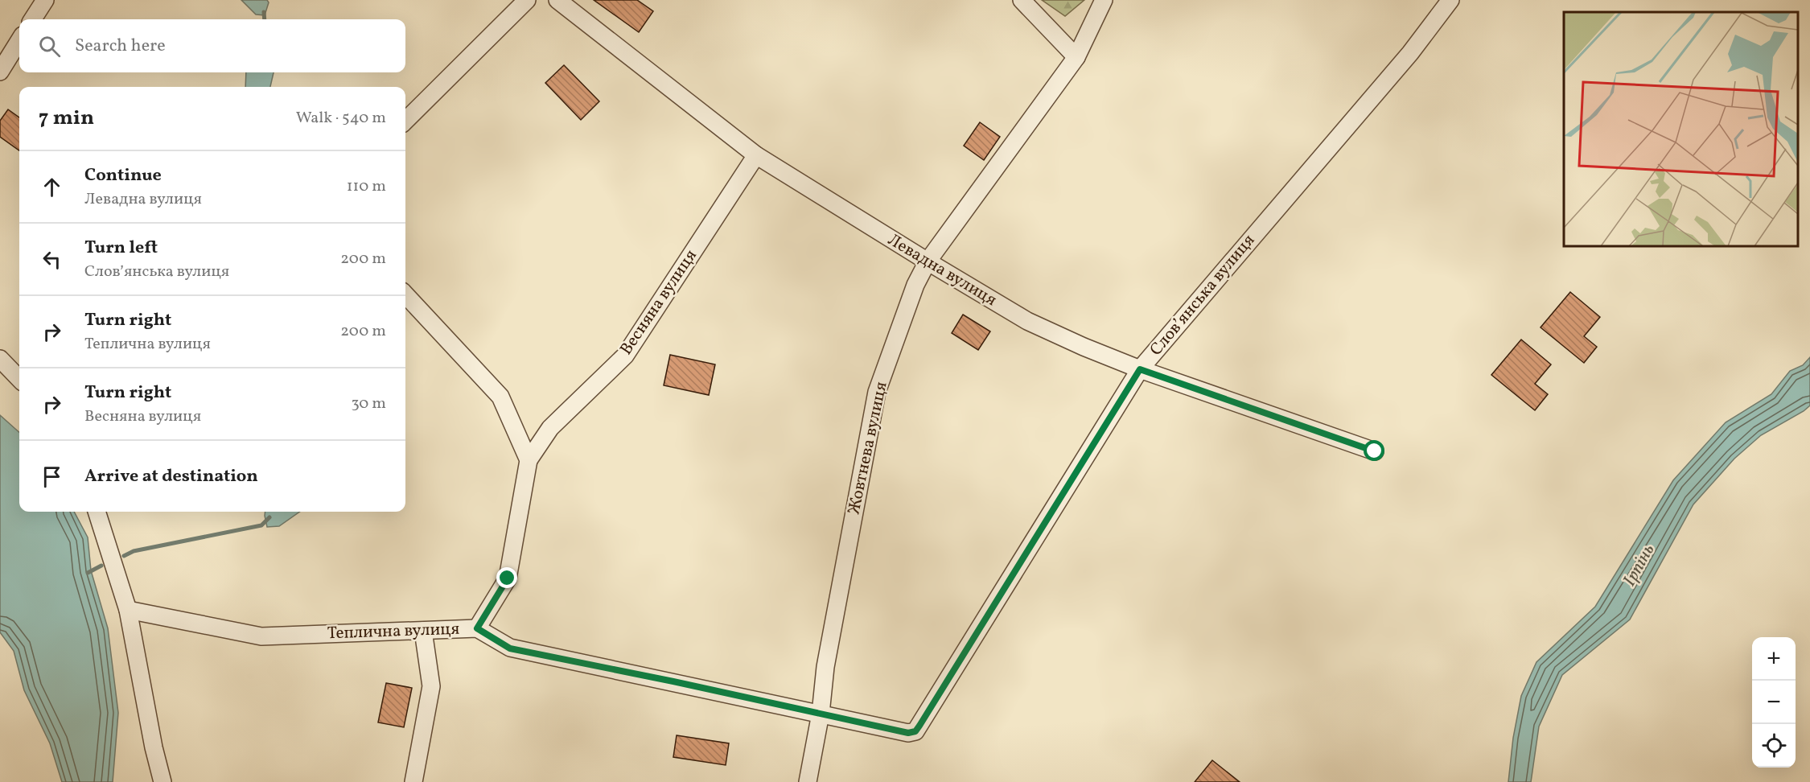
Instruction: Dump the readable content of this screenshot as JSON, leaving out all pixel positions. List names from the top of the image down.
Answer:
{
  "streets": {
    "street": [
      "Левадна вулиця",
      "Словʼянська вулиця",
      "Весняна вулиця",
      "Жовтнева вулиця",
      "Теплична вулиця"
    ]
  },
  "crossings": [
    ["Левадна вулиця", "Словʼянська вулиця"],
    ["Левадна вулиця", "Весняна вулиця"],
    ["Левадна вулиця", "Жовтнева вулиця"],
    ["Словʼянська вулиця", "Теплична вулиця"],
    ["Весняна вулиця", "Теплична вулиця"],
    ["Жовтнева вулиця", "Теплична вулиця"]
  ],
  "water": ["Ірпінь"],
  "page": {
    "search": "Search here",
    "heading": ["7 min", "Walk · 540 m"],
    "list": [
      ["Continue", "Левадна вулиця", "110 m"],
      ["Turn left", "Словʼянська вулиця", "200 m"],
      ["Turn right", "Теплична вулиця", "200 m"],
      ["Turn right", "Весняна вулиця", "30 m"],
      "Arrive at destination"
    ],
    "map_buttons": ["+", "−"]
  }
}
